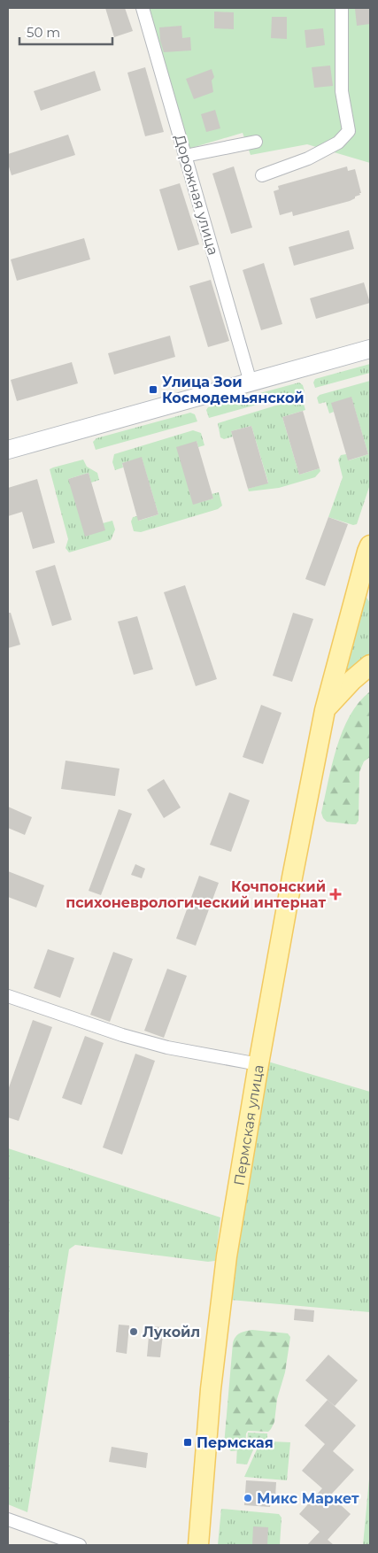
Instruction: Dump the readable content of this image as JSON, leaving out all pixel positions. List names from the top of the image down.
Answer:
{
  "streets": {
    "main road": ["Пермская улица"],
    "street": ["Дорожная улица"]
  },
  "places": {
    "transit": ["Улица Зои Космодемьянской", "Пермская"],
    "health": ["Кочпонский психоневрологический интернат"],
    "other": ["Лукойл", "Микс Маркет"]
  },
  "scale_bar": "50 m"
}
